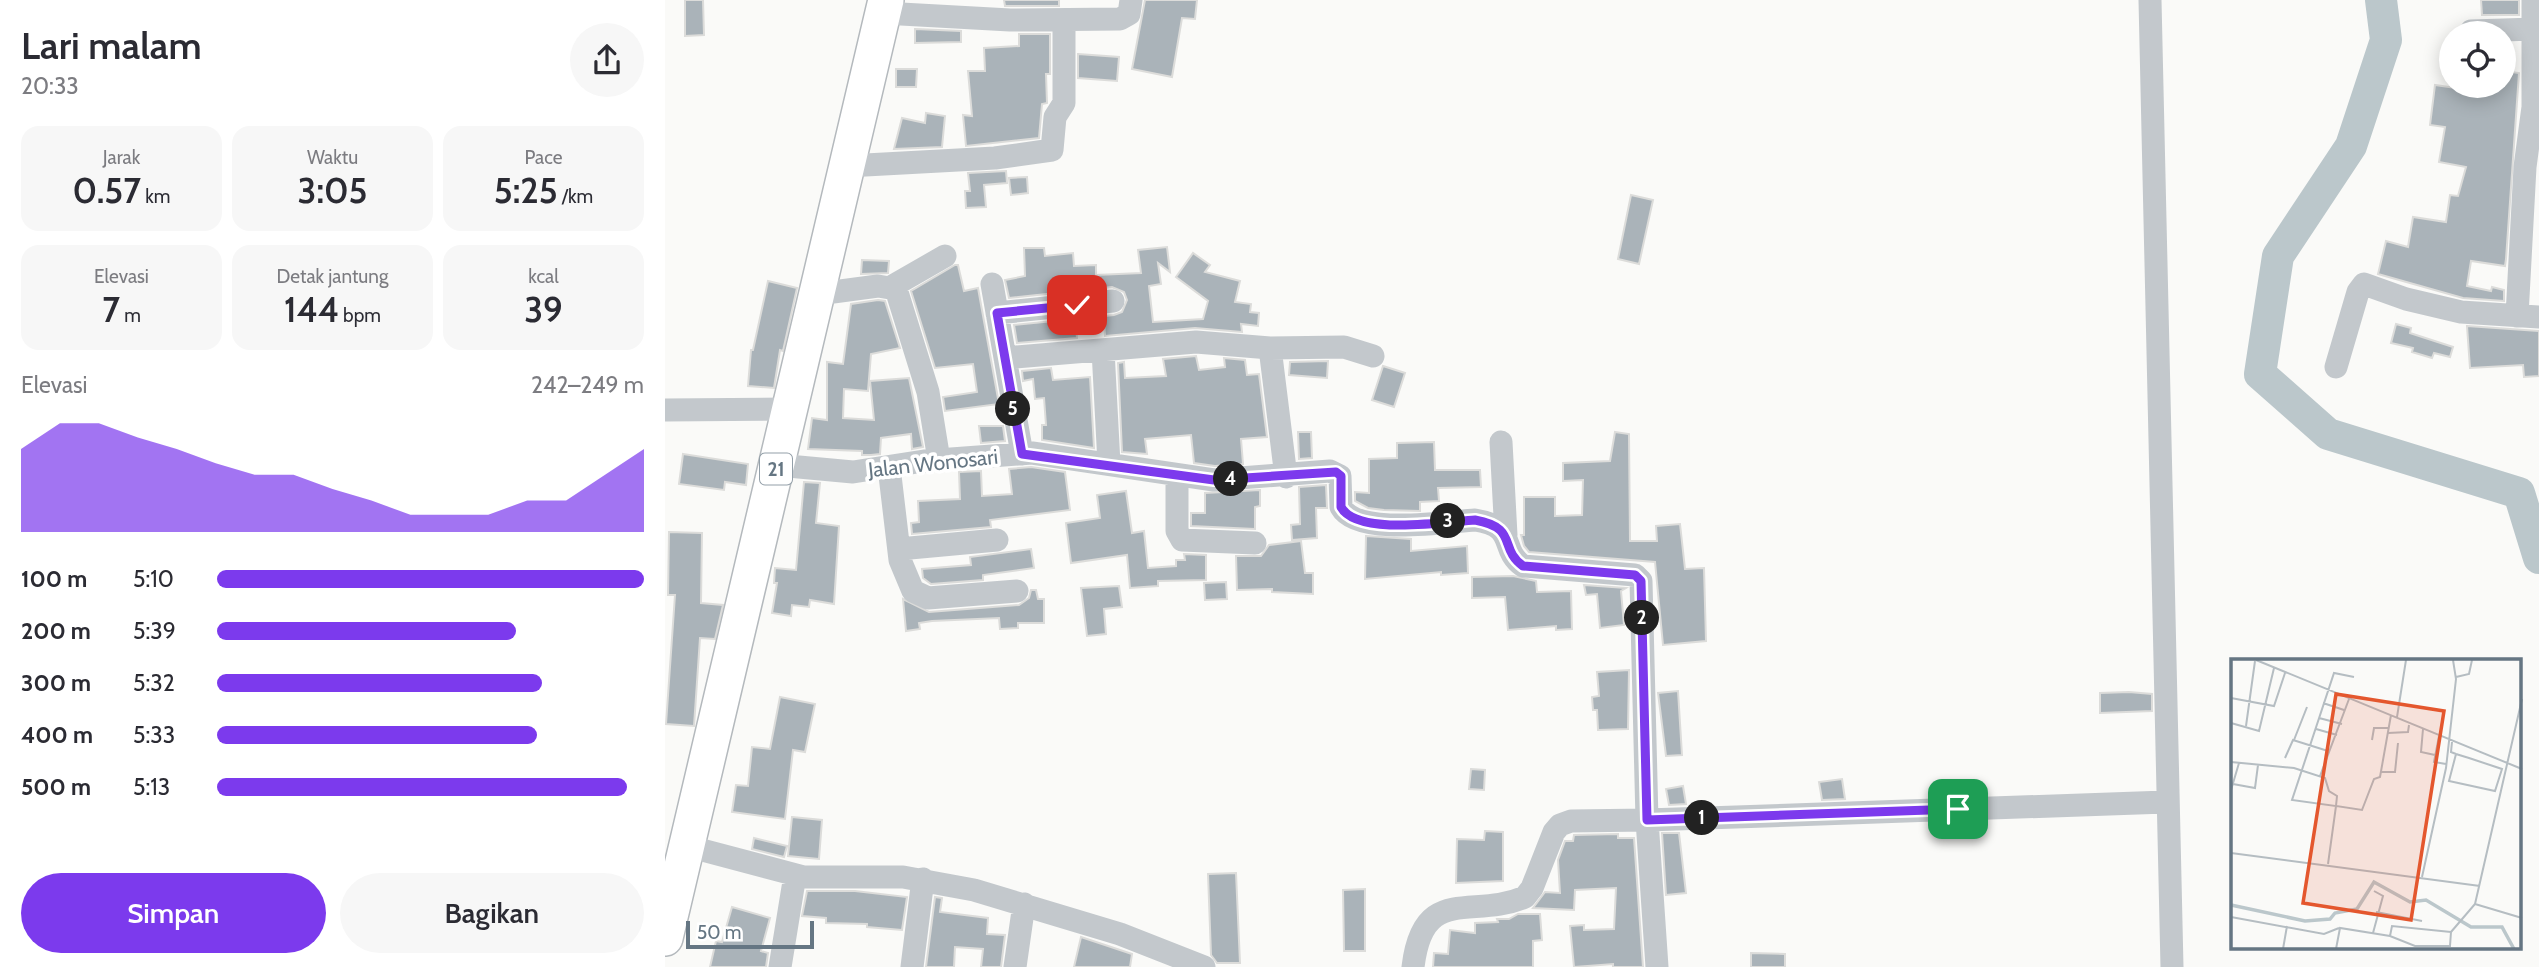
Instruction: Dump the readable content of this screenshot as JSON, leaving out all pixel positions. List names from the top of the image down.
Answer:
{
  "streets": {
    "highway": ["21"],
    "street": ["Jalan Wonosari"]
  },
  "crossings": [
    ["Jalan Wonosari", "21"]
  ],
  "scale_bar": "50 m",
  "page": {
    "heading": ["Lari malam", "20:33"],
    "stats": [
      ["Jarak", "0.57 km"],
      ["Waktu", "3:05"],
      ["Pace", "5:25 /km"],
      ["Elevasi", "7 m"],
      ["Detak jantung", "144 bpm"],
      ["kcal", "39"]
    ],
    "chart": ["Elevasi", "242–249 m"],
    "pins": [
      "5",
      "4",
      "3",
      "2",
      "1"
    ],
    "list": [
      {
        "name": "100 m",
        "note": "5:10"
      },
      {
        "name": "200 m",
        "note": "5:39"
      },
      {
        "name": "300 m",
        "note": "5:32"
      },
      {
        "name": "400 m",
        "note": "5:33"
      },
      {
        "name": "500 m",
        "note": "5:13"
      }
    ],
    "buttons": ["Simpan", "Bagikan"],
    "scale": "50 m"
  }
}
